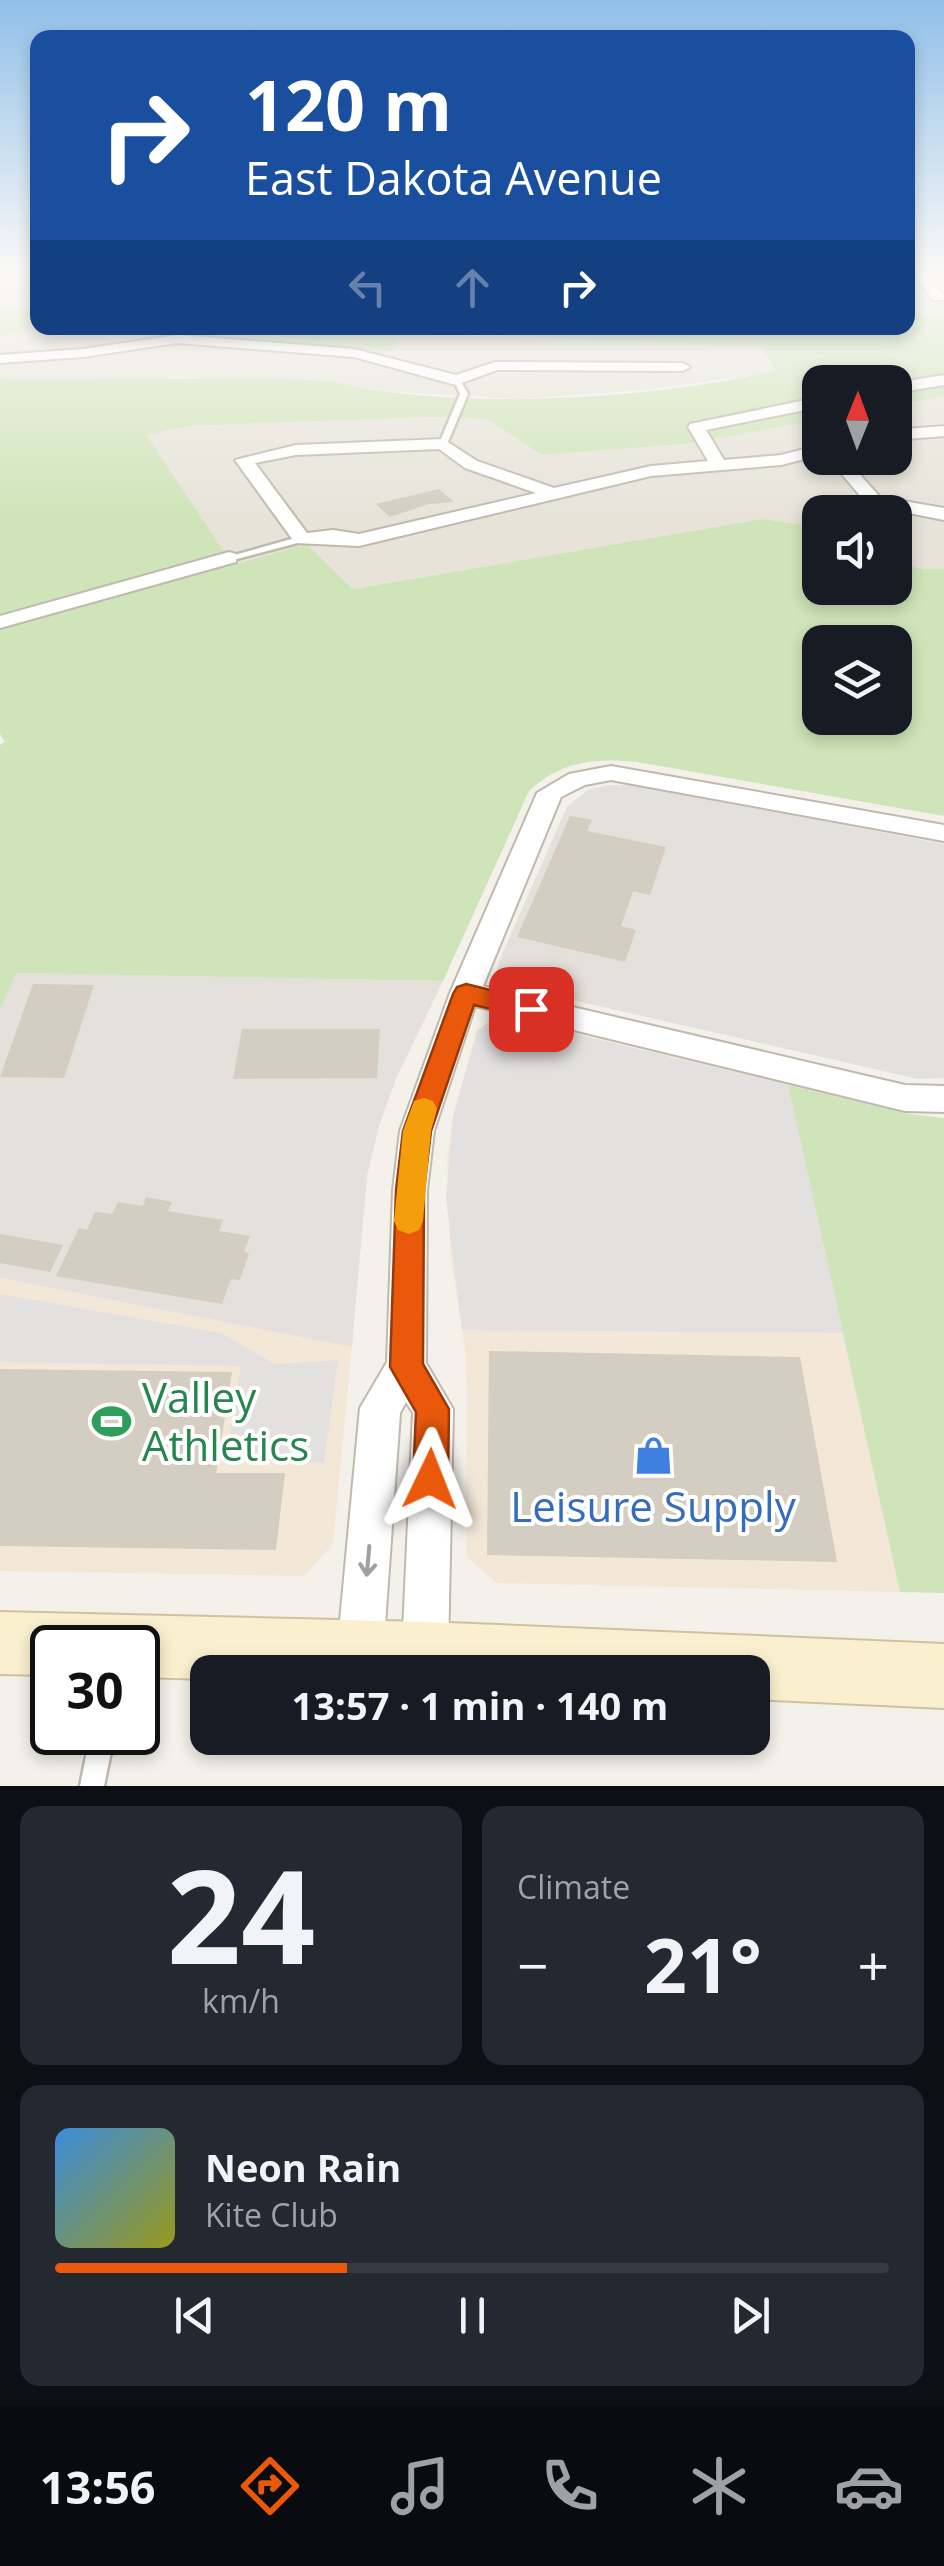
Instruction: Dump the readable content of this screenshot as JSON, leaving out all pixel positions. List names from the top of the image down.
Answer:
{
  "places": {
    "sports": ["Valley Athletics"],
    "shop": ["Leisure Supply"]
  },
  "north": "top",
  "page": {
    "turn": ["120 m", "East Dakota Avenue"],
    "limit": "30",
    "trip": "13:57 · 1 min · 140 m",
    "tile": [
      ["24", "km/h"],
      "Climate"
    ],
    "heat": ["−", "21°", "+"],
    "song": ["Neon Rain", "Kite Club"],
    "tabs": "13:56"
  }
}
